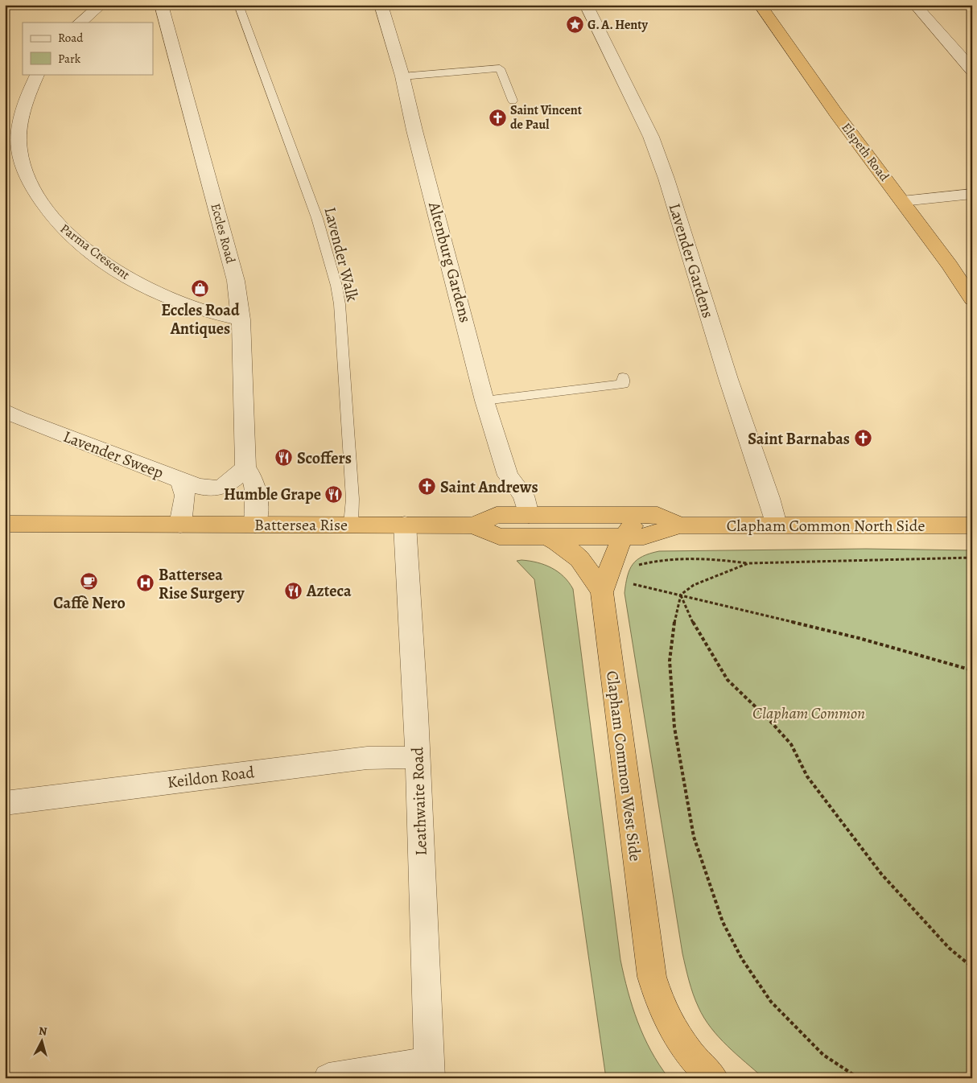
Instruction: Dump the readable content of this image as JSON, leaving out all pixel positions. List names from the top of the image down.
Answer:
{
  "streets": {
    "highway": [
      "Elspeth Road",
      "Battersea Rise",
      "Clapham Common North Side",
      "Clapham Common West Side"
    ],
    "street": [
      "Eccles Road",
      "Parma Crescent",
      "Lavender Gardens",
      "Altenburg Gardens",
      "Lavender Sweep",
      "Keildon Road",
      "Leathwaite Road"
    ],
    "lane": ["Lavender Walk"]
  },
  "crossings": [
    ["Eccles Road", "Parma Crescent"],
    ["Eccles Road", "Battersea Rise"],
    ["Lavender Walk", "Battersea Rise"],
    ["Lavender Gardens", "Clapham Common North Side"],
    ["Altenburg Gardens", "Battersea Rise"],
    ["Lavender Sweep", "Battersea Rise"],
    ["Battersea Rise", "Clapham Common North Side"],
    ["Battersea Rise", "Clapham Common West Side"],
    ["Battersea Rise", "Leathwaite Road"],
    ["Clapham Common North Side", "Clapham Common West Side"],
    ["Keildon Road", "Leathwaite Road"]
  ],
  "parks": ["Clapham Common"],
  "places": {
    "place": ["G. A. Henty"],
    "church": ["Saint Vincent de Paul", "Saint Barnabas", "Saint Andrews"],
    "shop": ["Eccles Road Antiques"],
    "restaurant": ["Scoffers", "Humble Grape", "Azteca"],
    "cafe": ["Caffè Nero"],
    "hospital": ["Battersea Rise Surgery"]
  },
  "legend": ["Road", "Park"],
  "north": "top"
}
